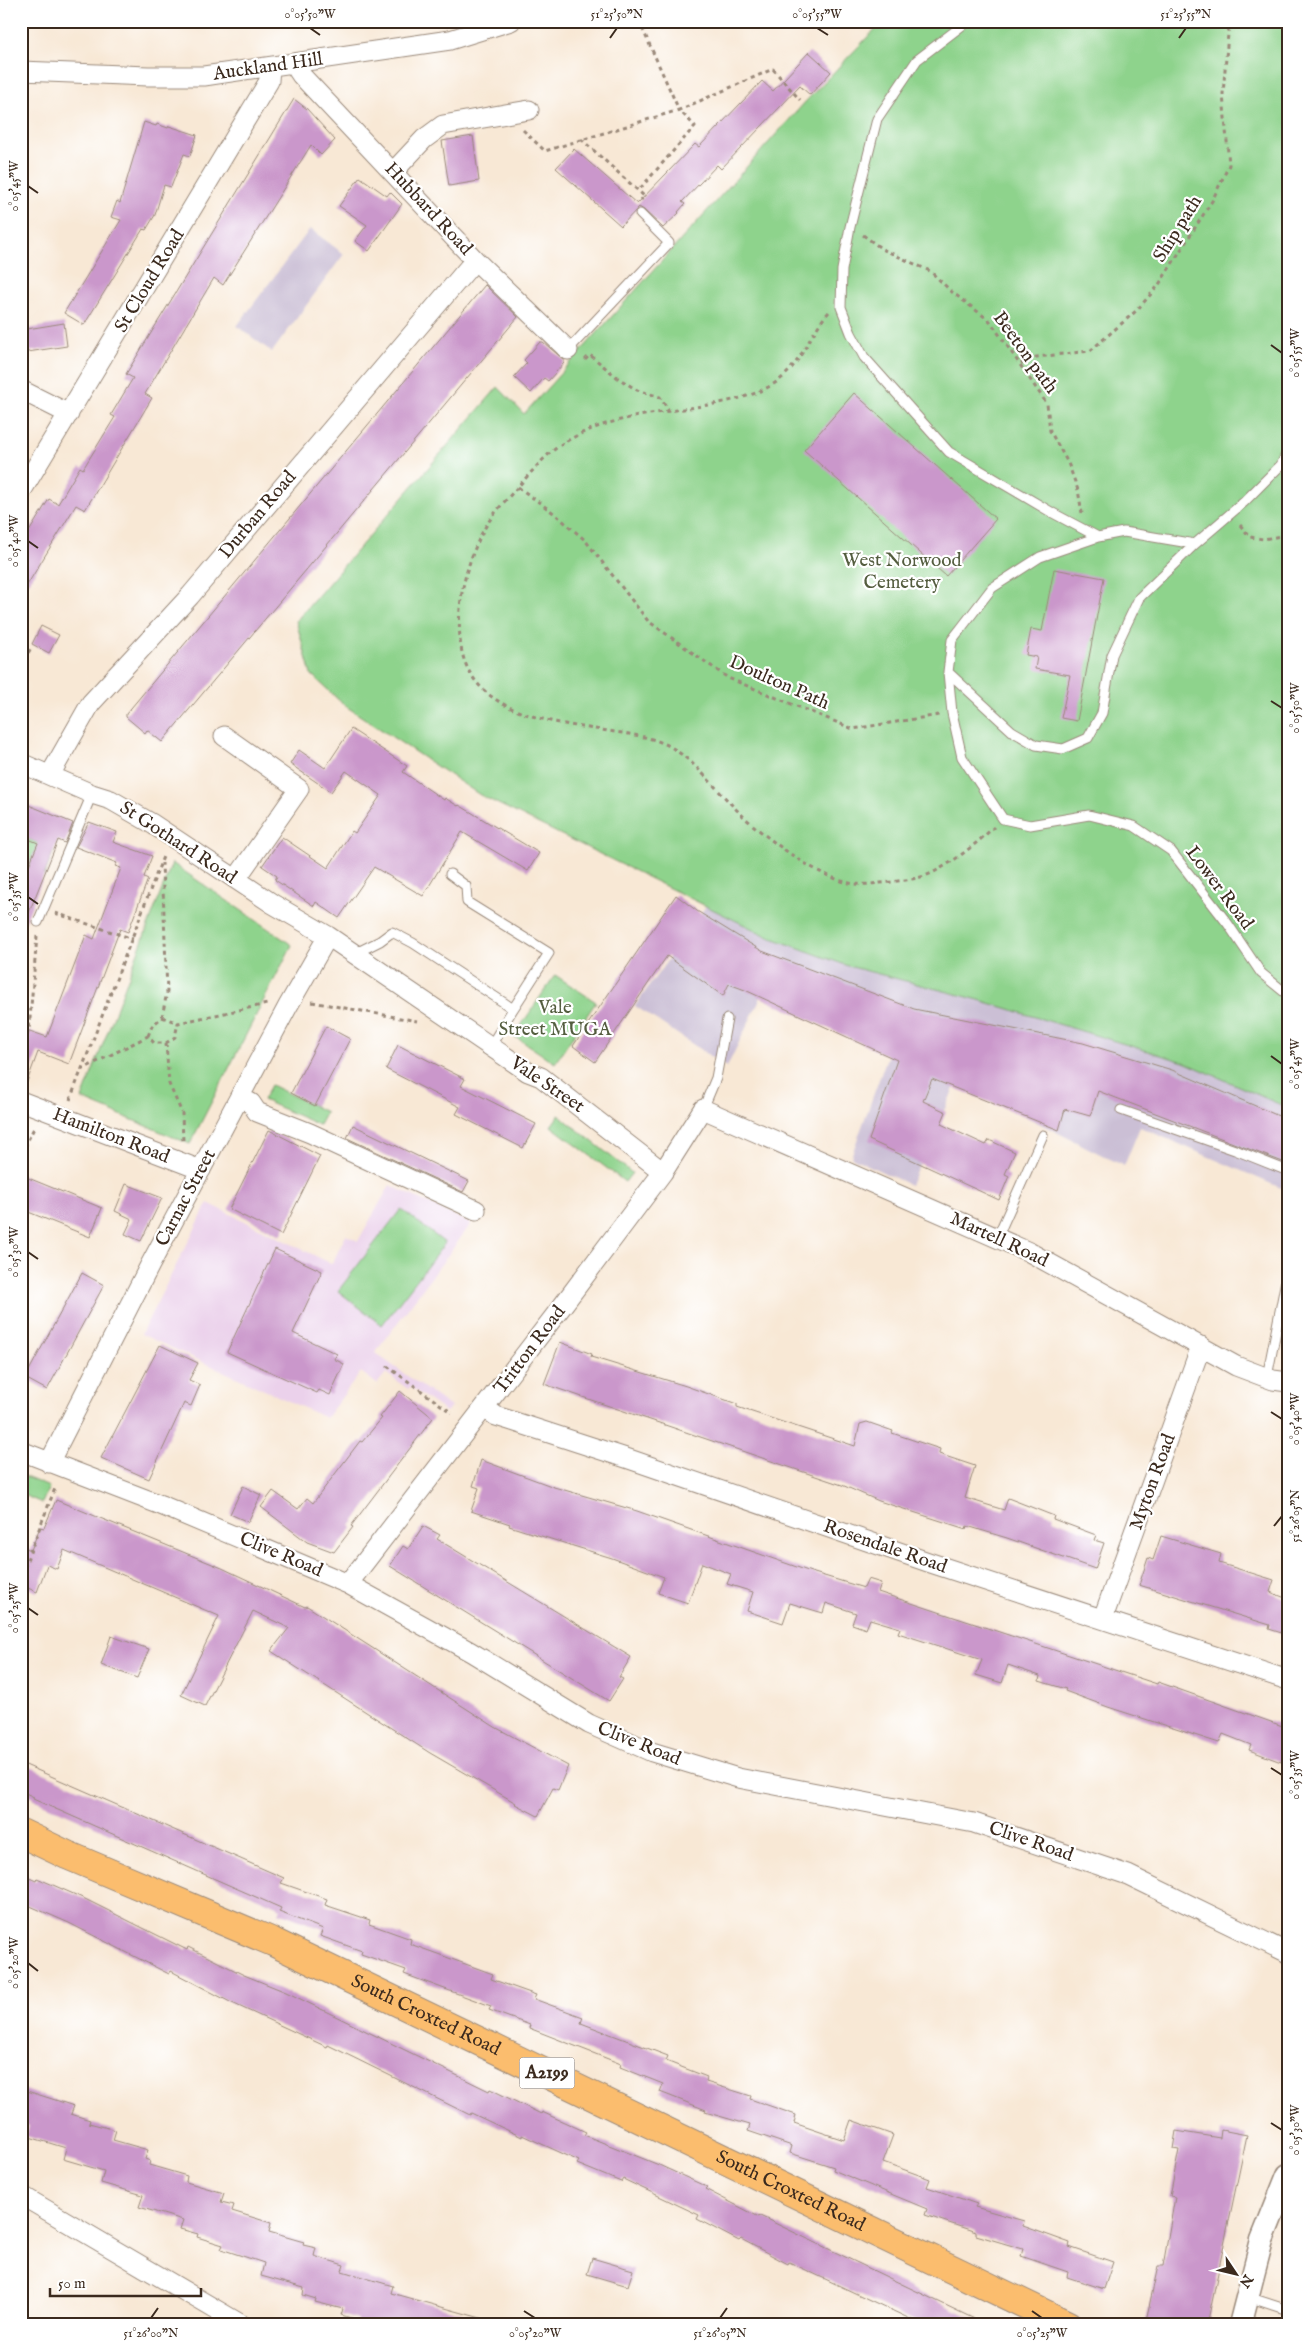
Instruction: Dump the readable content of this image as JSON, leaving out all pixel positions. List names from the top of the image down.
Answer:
{
  "streets": {
    "main road": ["South Croxted Road", "A2199"],
    "street": [
      "Auckland Hill",
      "Hubbard Road",
      "St Cloud Road",
      "Durban Road",
      "St Gothard Road",
      "Vale Street",
      "Hamilton Road",
      "Carnac Street",
      "Martell Road",
      "Tritton Road",
      "Myton Road",
      "Rosendale Road",
      "Clive Road"
    ],
    "lane": ["Lower Road"],
    "path": ["Ship path", "Beeton path", "Doulton Path"]
  },
  "crossings": [
    ["Auckland Hill", "Hubbard Road"],
    ["Auckland Hill", "St Cloud Road"],
    ["Hubbard Road", "Durban Road"],
    ["Ship path", "Beeton path"],
    ["Durban Road", "St Gothard Road"],
    ["St Gothard Road", "Vale Street"],
    ["St Gothard Road", "Carnac Street"],
    ["Vale Street", "Carnac Street"],
    ["Vale Street", "Tritton Road"],
    ["Hamilton Road", "Carnac Street"],
    ["Carnac Street", "Clive Road"],
    ["Martell Road", "Tritton Road"],
    ["Martell Road", "Myton Road"],
    ["Tritton Road", "Rosendale Road"],
    ["Tritton Road", "Clive Road"],
    ["Myton Road", "Rosendale Road"]
  ],
  "parks": ["West Norwood Cemetery", "Vale Street MUGA"],
  "scale_bar": "50 m",
  "north": "bottom right",
  "coordinates": [
    "0°05'50\"W",
    "51°25'50\"N",
    "0°05'55\"W",
    "51°25'55\"N",
    "0°05'45\"W",
    "0°05'40\"W",
    "0°05'35\"W",
    "0°05'30\"W",
    "51°26'05\"N",
    "0°05'25\"W",
    "0°05'20\"W",
    "51°26'00\"N"
  ]
}
